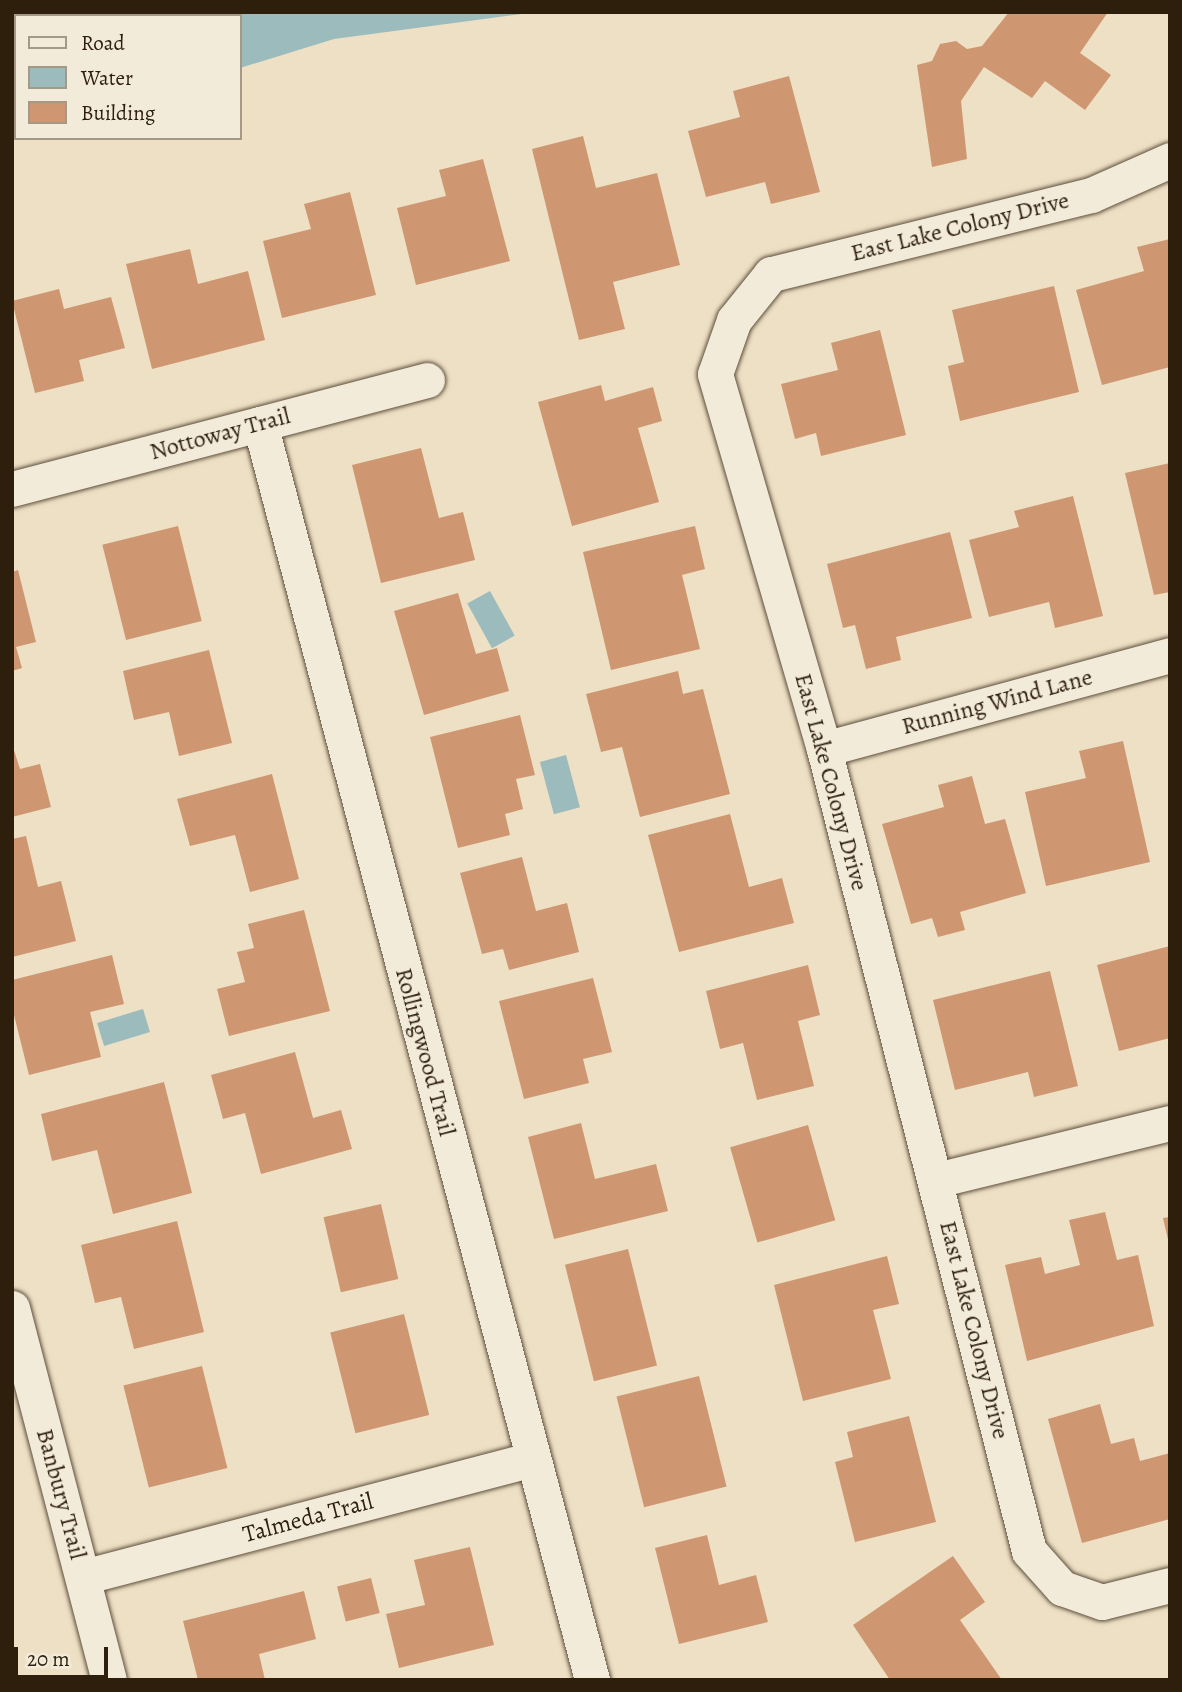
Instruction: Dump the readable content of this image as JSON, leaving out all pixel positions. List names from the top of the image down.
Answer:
{
  "streets": {
    "street": [
      "East Lake Colony Drive",
      "Nottoway Trail",
      "Running Wind Lane",
      "Rollingwood Trail",
      "Banbury Trail",
      "Talmeda Trail"
    ]
  },
  "crossings": [
    ["East Lake Colony Drive", "Running Wind Lane"],
    ["Nottoway Trail", "Rollingwood Trail"],
    ["Rollingwood Trail", "Talmeda Trail"],
    ["Banbury Trail", "Talmeda Trail"]
  ],
  "legend": ["Road", "Water", "Building"],
  "scale_bar": "20 m"
}
